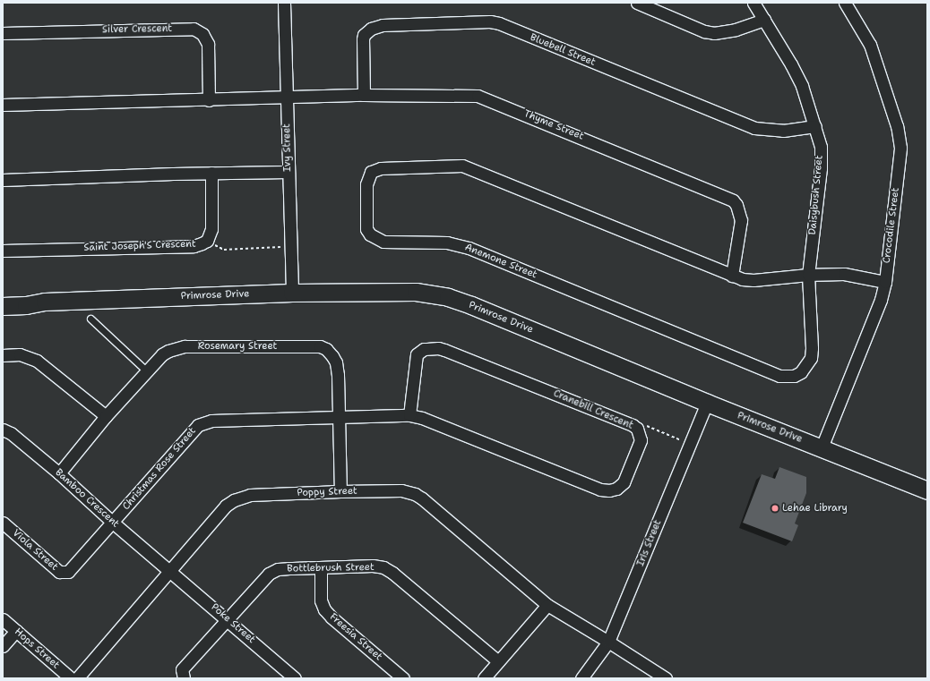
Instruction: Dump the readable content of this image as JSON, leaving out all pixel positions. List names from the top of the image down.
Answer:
{
  "streets": {
    "street": [
      "Silver Crescent",
      "Bluebell Street",
      "Thyme Street",
      "Ivy Street",
      "Daisybush Street",
      "Crocodile Street",
      "Saint Joseph'S Crescent",
      "Anemone Street",
      "Primrose Drive",
      "Rosemary Street",
      "Cranebill Crescent",
      "Christmas Rose Street",
      "Poppy Street",
      "Bamboo Crescent",
      "Iris Street",
      "Viola Street",
      "Bottlebrush Street",
      "Poke Street",
      "Freesia Street",
      "Hops Street"
    ]
  },
  "crossings": [
    ["Bluebell Street", "Thyme Street"],
    ["Bluebell Street", "Daisybush Street"],
    ["Thyme Street", "Ivy Street"],
    ["Thyme Street", "Anemone Street"],
    ["Ivy Street", "Primrose Drive"],
    ["Daisybush Street", "Anemone Street"],
    ["Crocodile Street", "Anemone Street"],
    ["Crocodile Street", "Primrose Drive"],
    ["Primrose Drive", "Iris Street"],
    ["Rosemary Street", "Cranebill Crescent"],
    ["Rosemary Street", "Christmas Rose Street"],
    ["Rosemary Street", "Poppy Street"],
    ["Rosemary Street", "Bamboo Crescent"],
    ["Cranebill Crescent", "Christmas Rose Street"],
    ["Christmas Rose Street", "Bamboo Crescent"],
    ["Christmas Rose Street", "Viola Street"],
    ["Poppy Street", "Bamboo Crescent"],
    ["Poppy Street", "Iris Street"],
    ["Poppy Street", "Poke Street"],
    ["Bamboo Crescent", "Viola Street"],
    ["Bamboo Crescent", "Poke Street"],
    ["Bottlebrush Street", "Poke Street"],
    ["Bottlebrush Street", "Freesia Street"]
  ],
  "places": ["Lehae Library"]
}
